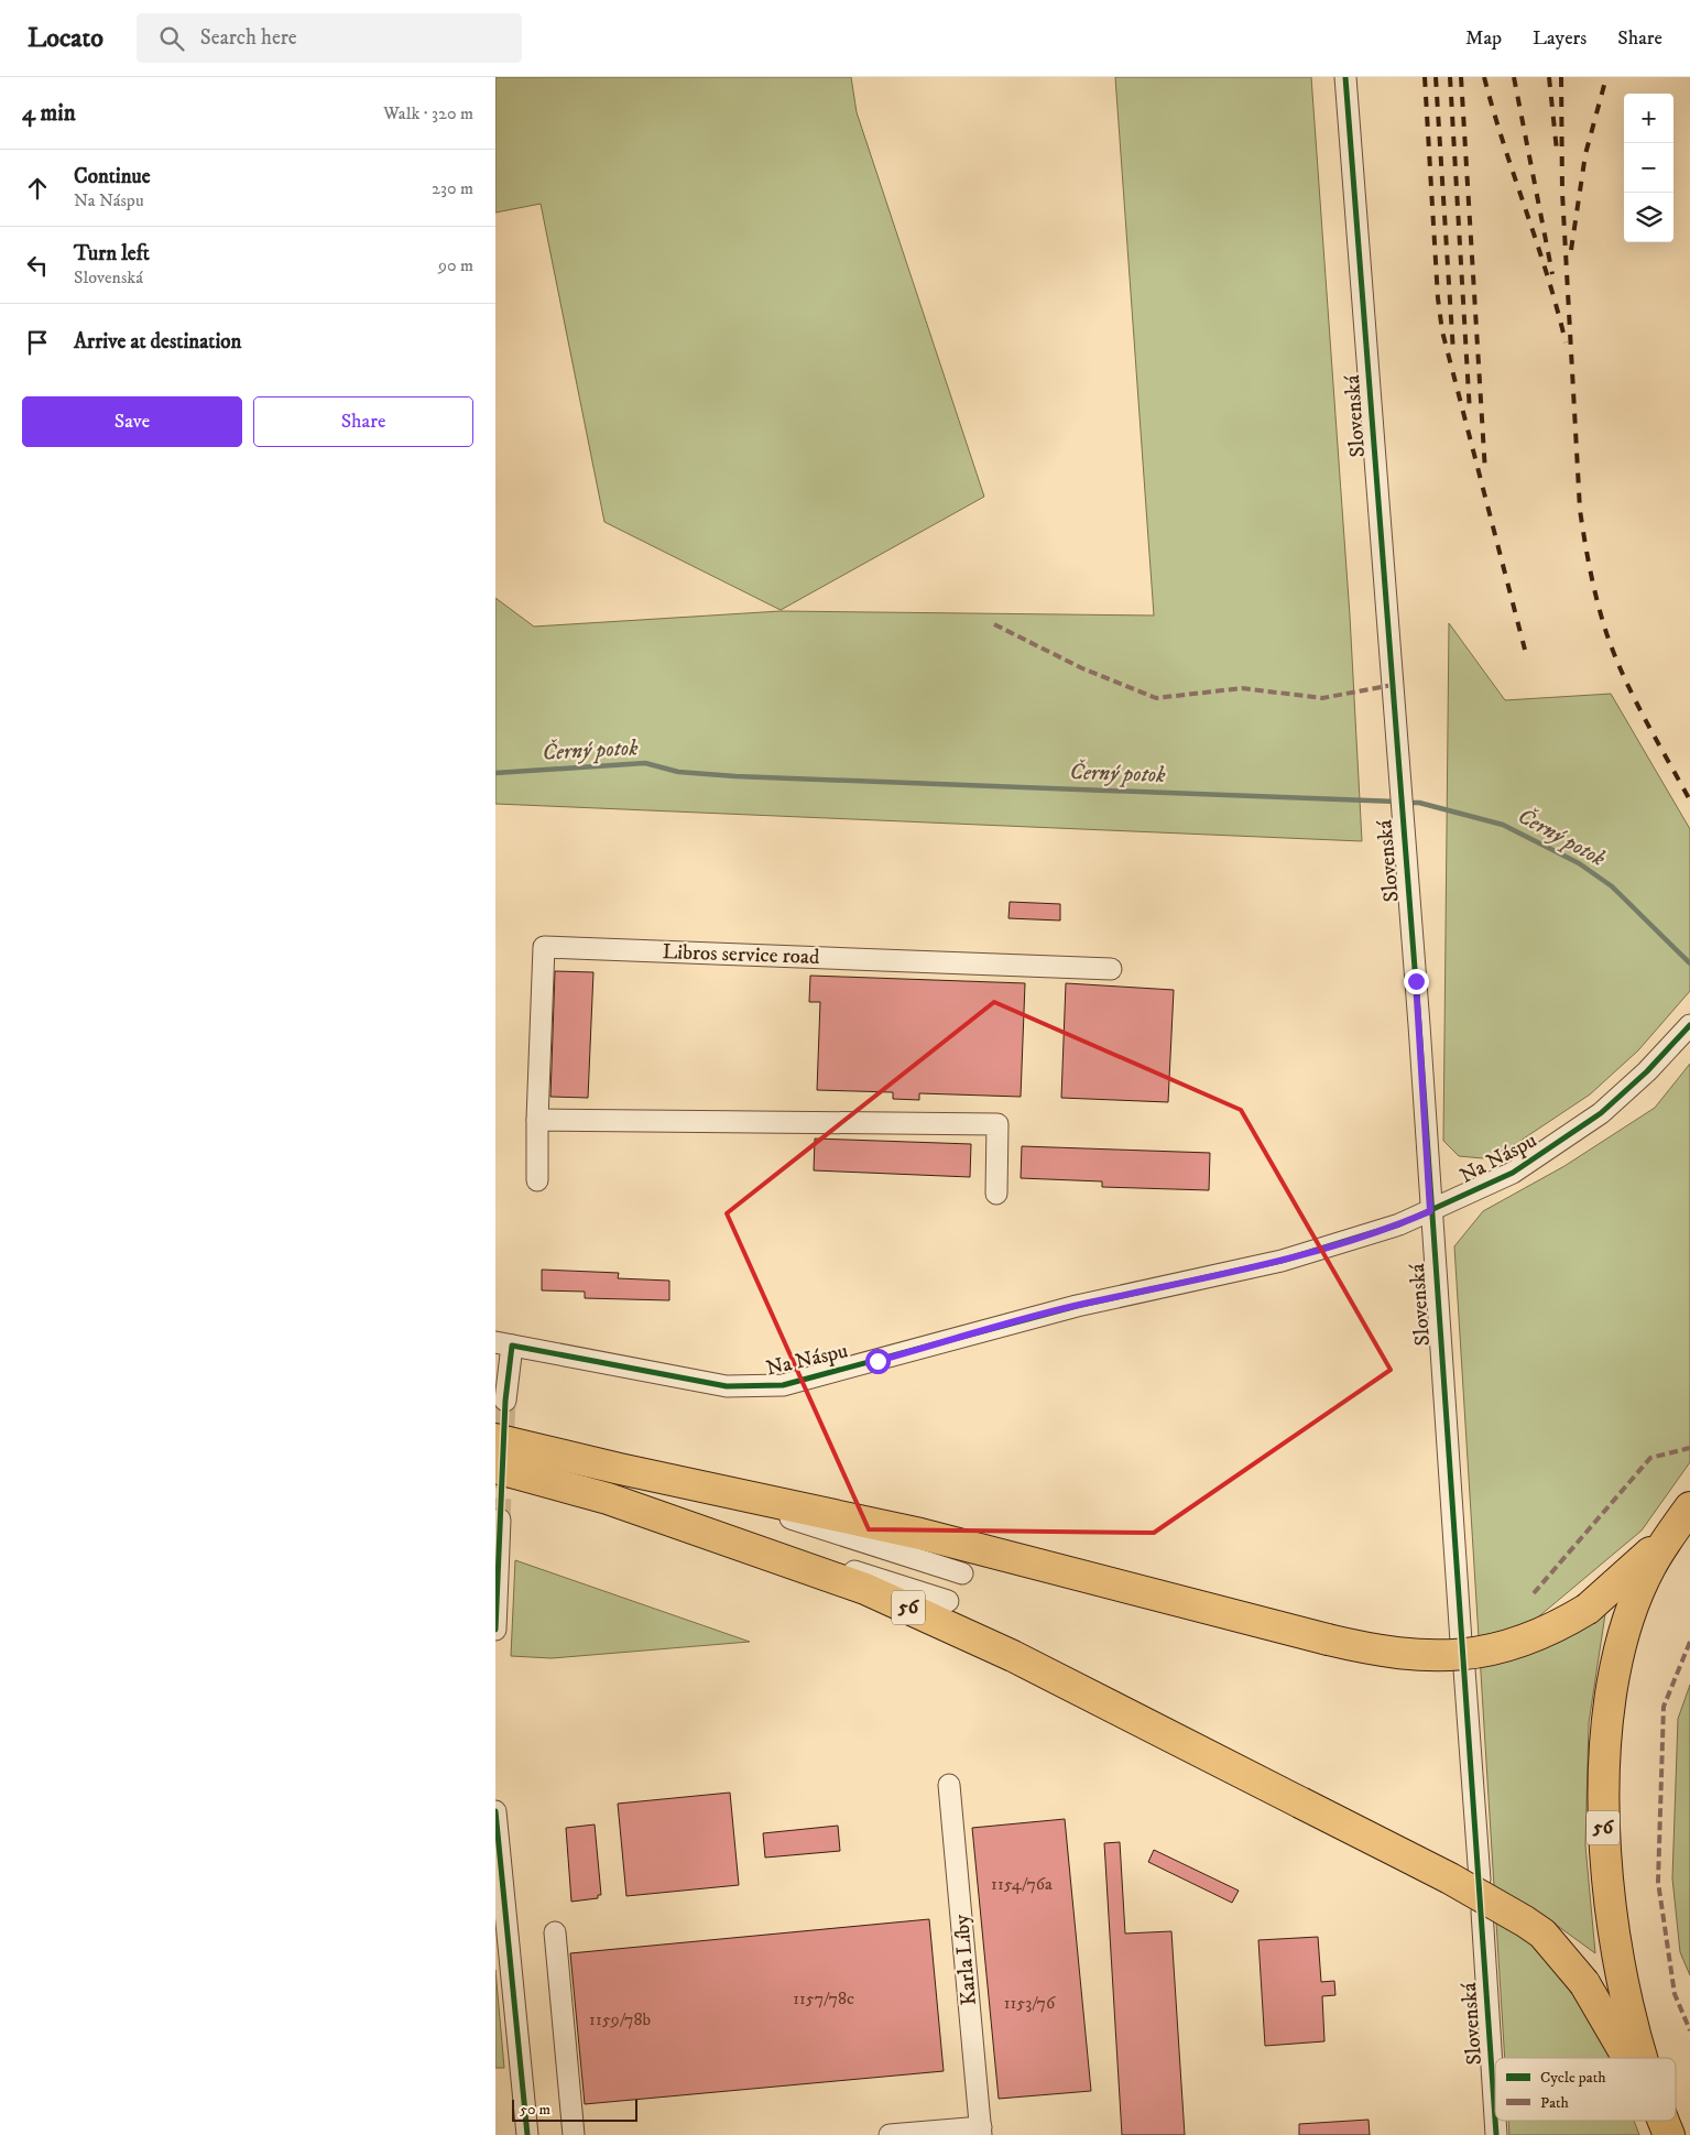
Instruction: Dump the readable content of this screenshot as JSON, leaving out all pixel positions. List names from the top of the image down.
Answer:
{
  "streets": {
    "highway": ["56"],
    "street": [
      "Slovenská",
      "Libros service road",
      "Na Náspu",
      "Karla Líby"
    ]
  },
  "crossings": [
    ["Slovenská", "Na Náspu"]
  ],
  "water": ["Černý potok"],
  "house_numbers": [
    "1154/76a",
    "1157/78c",
    "1153/76",
    "1159/78b"
  ],
  "legend": ["Cycle path", "Path"],
  "scale_bar": "50 m",
  "page": {
    "header": "Locato",
    "search": "Search here",
    "nav": ["Map", "Layers", "Share"],
    "heading": ["4 min", "Walk · 320 m"],
    "map_buttons": ["+", "−"],
    "list": [
      ["Continue", "Na Náspu", "230 m"],
      ["Turn left", "Slovenská", "90 m"],
      "Arrive at destination"
    ],
    "buttons": ["Save", "Share"],
    "scale": "50 m"
  }
}
